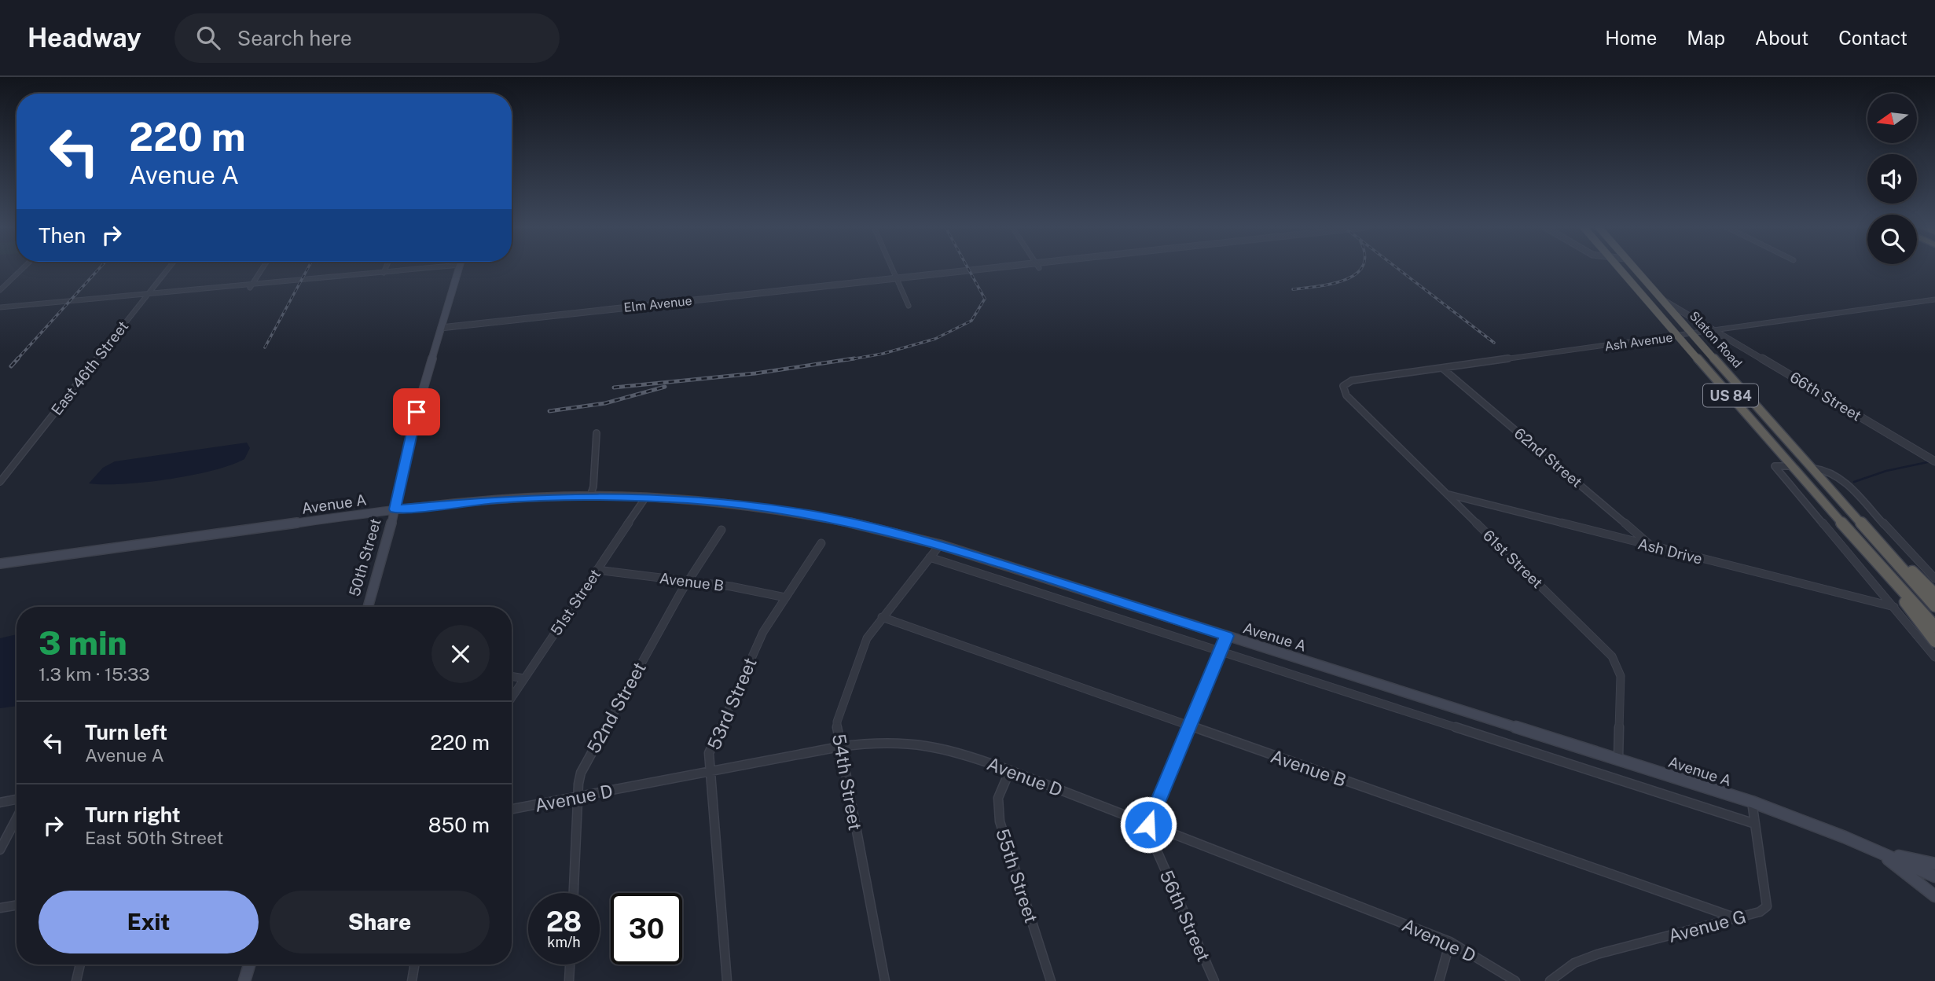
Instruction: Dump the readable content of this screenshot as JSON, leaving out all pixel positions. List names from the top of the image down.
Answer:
{
  "streets": {
    "highway": ["Slaton Road", "US 84"],
    "main road": ["Avenue A", "50th Street"],
    "street": [
      "Elm Avenue",
      "Ash Avenue",
      "East 46th Street",
      "66th Street",
      "62nd Street",
      "Ash Drive",
      "61st Street",
      "Avenue B",
      "51st Street",
      "53rd Street",
      "52nd Street",
      "Avenue D",
      "54th Street",
      "55th Street",
      "56th Street",
      "Avenue G"
    ]
  },
  "crossings": [
    ["Elm Avenue", "50th Street"],
    ["Slaton Road", "Ash Avenue"],
    ["Slaton Road", "66th Street"],
    ["Ash Avenue", "66th Street"],
    ["Ash Avenue", "62nd Street"],
    ["Ash Avenue", "61st Street"],
    ["62nd Street", "Ash Drive"],
    ["Avenue A", "50th Street"],
    ["Avenue A", "61st Street"],
    ["Avenue A", "51st Street"],
    ["Avenue A", "54th Street"],
    ["Avenue A", "Avenue G"],
    ["Ash Drive", "61st Street"],
    ["Avenue B", "51st Street"],
    ["Avenue B", "53rd Street"],
    ["Avenue B", "52nd Street"],
    ["Avenue B", "54th Street"],
    ["Avenue B", "Avenue G"],
    ["53rd Street", "Avenue D"],
    ["52nd Street", "Avenue D"],
    ["Avenue D", "54th Street"],
    ["Avenue D", "55th Street"],
    ["Avenue D", "56th Street"]
  ],
  "north": "left",
  "page": {
    "header": "Headway",
    "search": "Search here",
    "nav": [
      "Home",
      "Map",
      "About",
      "Contact"
    ],
    "turn": ["220 m", "Avenue A"],
    "then": "Then",
    "heading": ["3 min", "1.3 km · 15:33"],
    "list": [
      {
        "name": "Turn left",
        "note": "Avenue A",
        "value": "220 m"
      },
      {
        "name": "Turn right",
        "note": "East 50th Street",
        "value": "850 m"
      }
    ],
    "buttons": ["Exit", "Share"],
    "speed": "28 km/h",
    "limit": "30"
  }
}
